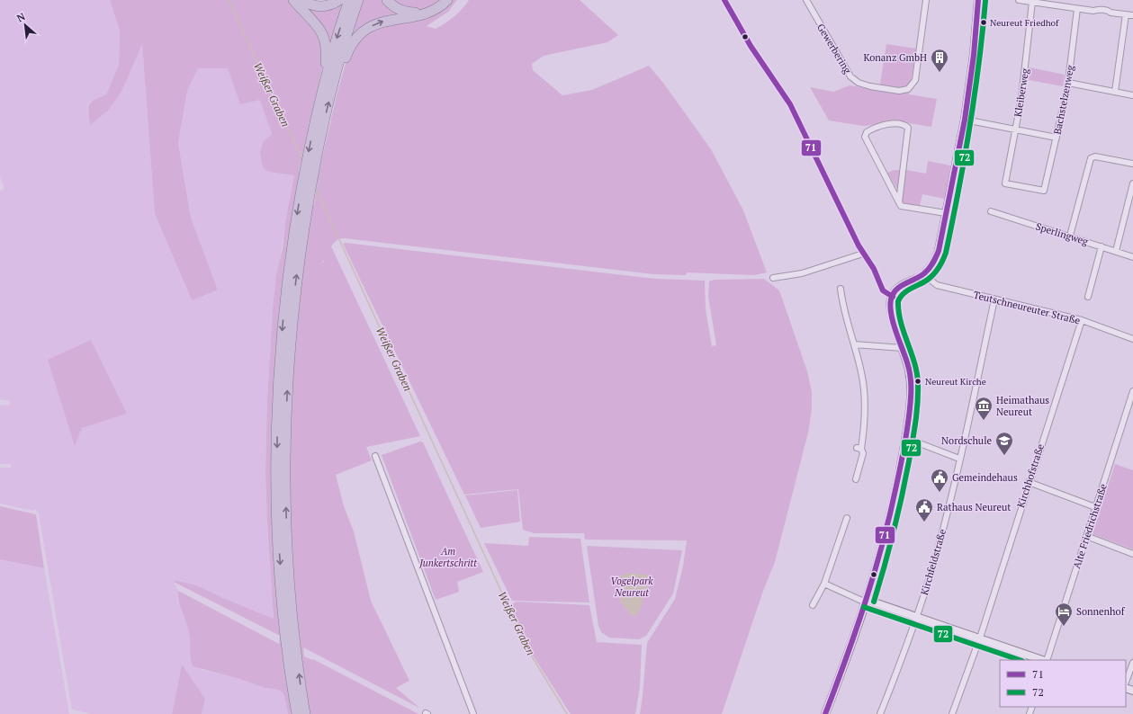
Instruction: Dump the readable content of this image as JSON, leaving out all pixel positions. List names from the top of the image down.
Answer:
{
  "streets": {
    "street": [
      "Gewerbering",
      "Kleiberweg",
      "Bachstelzenweg",
      "Sperlingweg",
      "Teutschneureuter Straße",
      "Kirchhofstraße",
      "Alte Friedrichstraße",
      "Kirchfeldstraße"
    ]
  },
  "crossings": [
    ["Kleiberweg", "Bachstelzenweg"],
    ["Teutschneureuter Straße", "Kirchhofstraße"],
    ["Teutschneureuter Straße", "Kirchfeldstraße"]
  ],
  "water": ["Weißer Graben"],
  "parks": ["Am Junkertschritt", "Vogelpark Neureut"],
  "places": {
    "other": ["Neureut Friedhof", "Neureut Kirche"],
    "building": ["Konanz GmbH"],
    "museum": ["Heimathaus Neureut"],
    "school or university": ["Nordschule"],
    "public building": ["Gemeindehaus", "Rathaus Neureut"],
    "hotel": ["Sonnenhof"]
  },
  "lines": ["transit line 71", "transit line 72"],
  "legend": ["71", "72"],
  "north": "top left"
}
